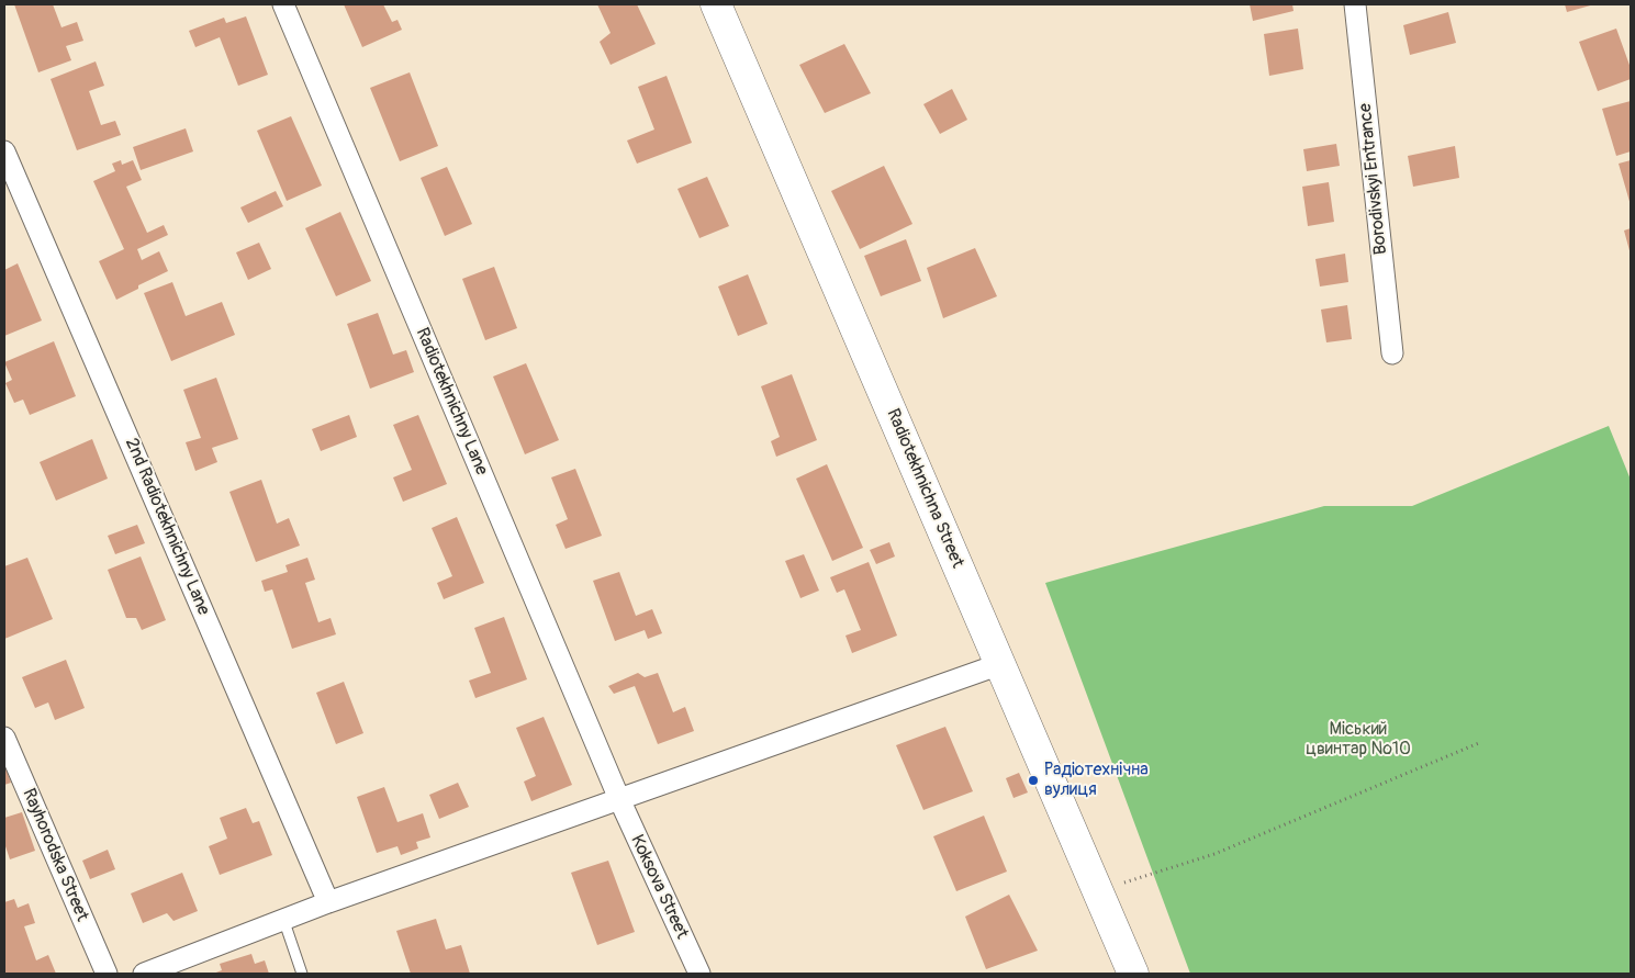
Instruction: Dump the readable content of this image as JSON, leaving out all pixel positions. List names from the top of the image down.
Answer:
{
  "streets": {
    "main road": ["Radiotekhnichna Street"],
    "street": [
      "Borodivskyi Entrance",
      "Radiotekhnichny Lane",
      "2nd Radiotekhnichny Lane",
      "Rayhorodska Street",
      "Koksova Street"
    ]
  },
  "crossings": [
    ["Radiotekhnichny Lane", "Koksova Street"]
  ],
  "parks": ["Міський цвинтар №10"],
  "places": ["Радіотехнічна вулиця"]
}
